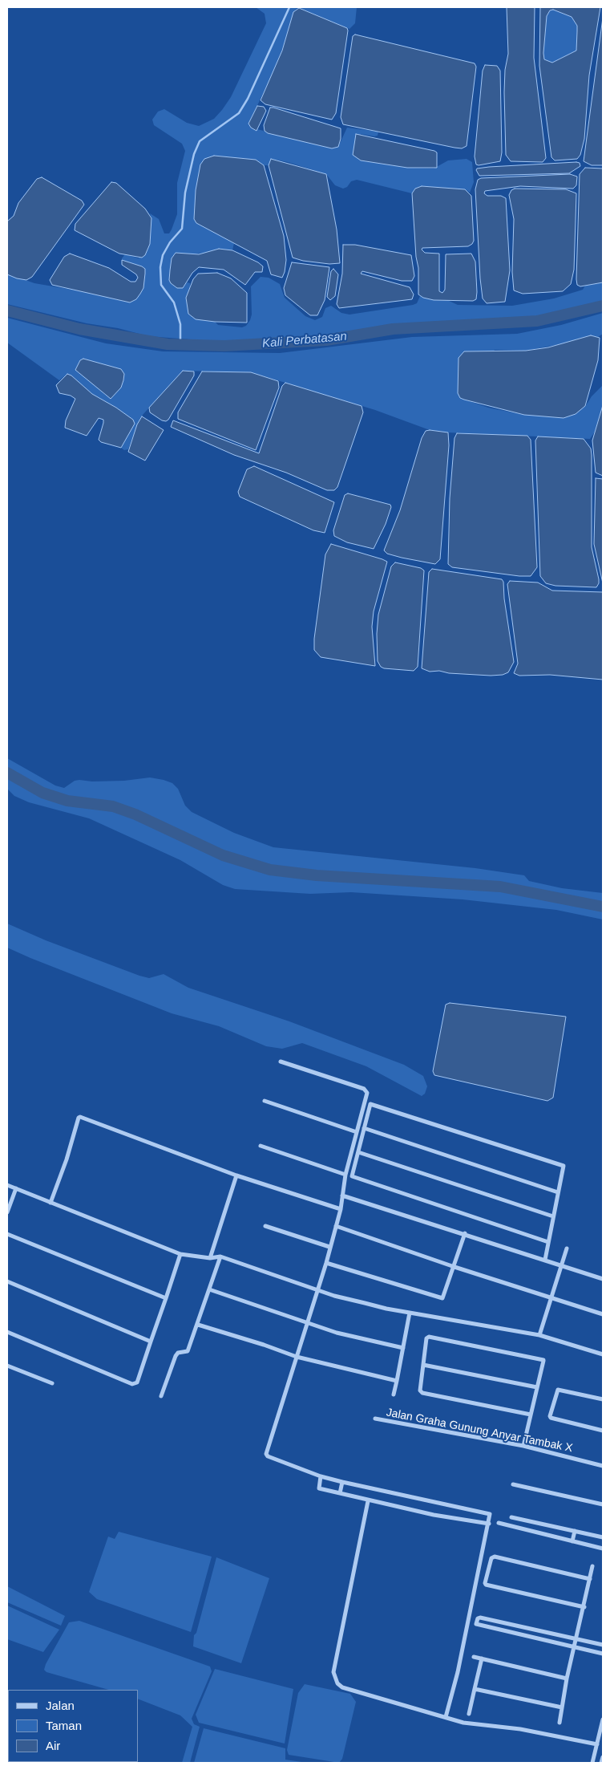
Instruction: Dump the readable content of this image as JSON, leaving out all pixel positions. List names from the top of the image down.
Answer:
{
  "streets": {
    "street": ["Jalan Graha Gunung Anyar Tambak X"]
  },
  "water": ["Kali Perbatasan"],
  "legend": ["Jalan", "Taman", "Air"]
}
